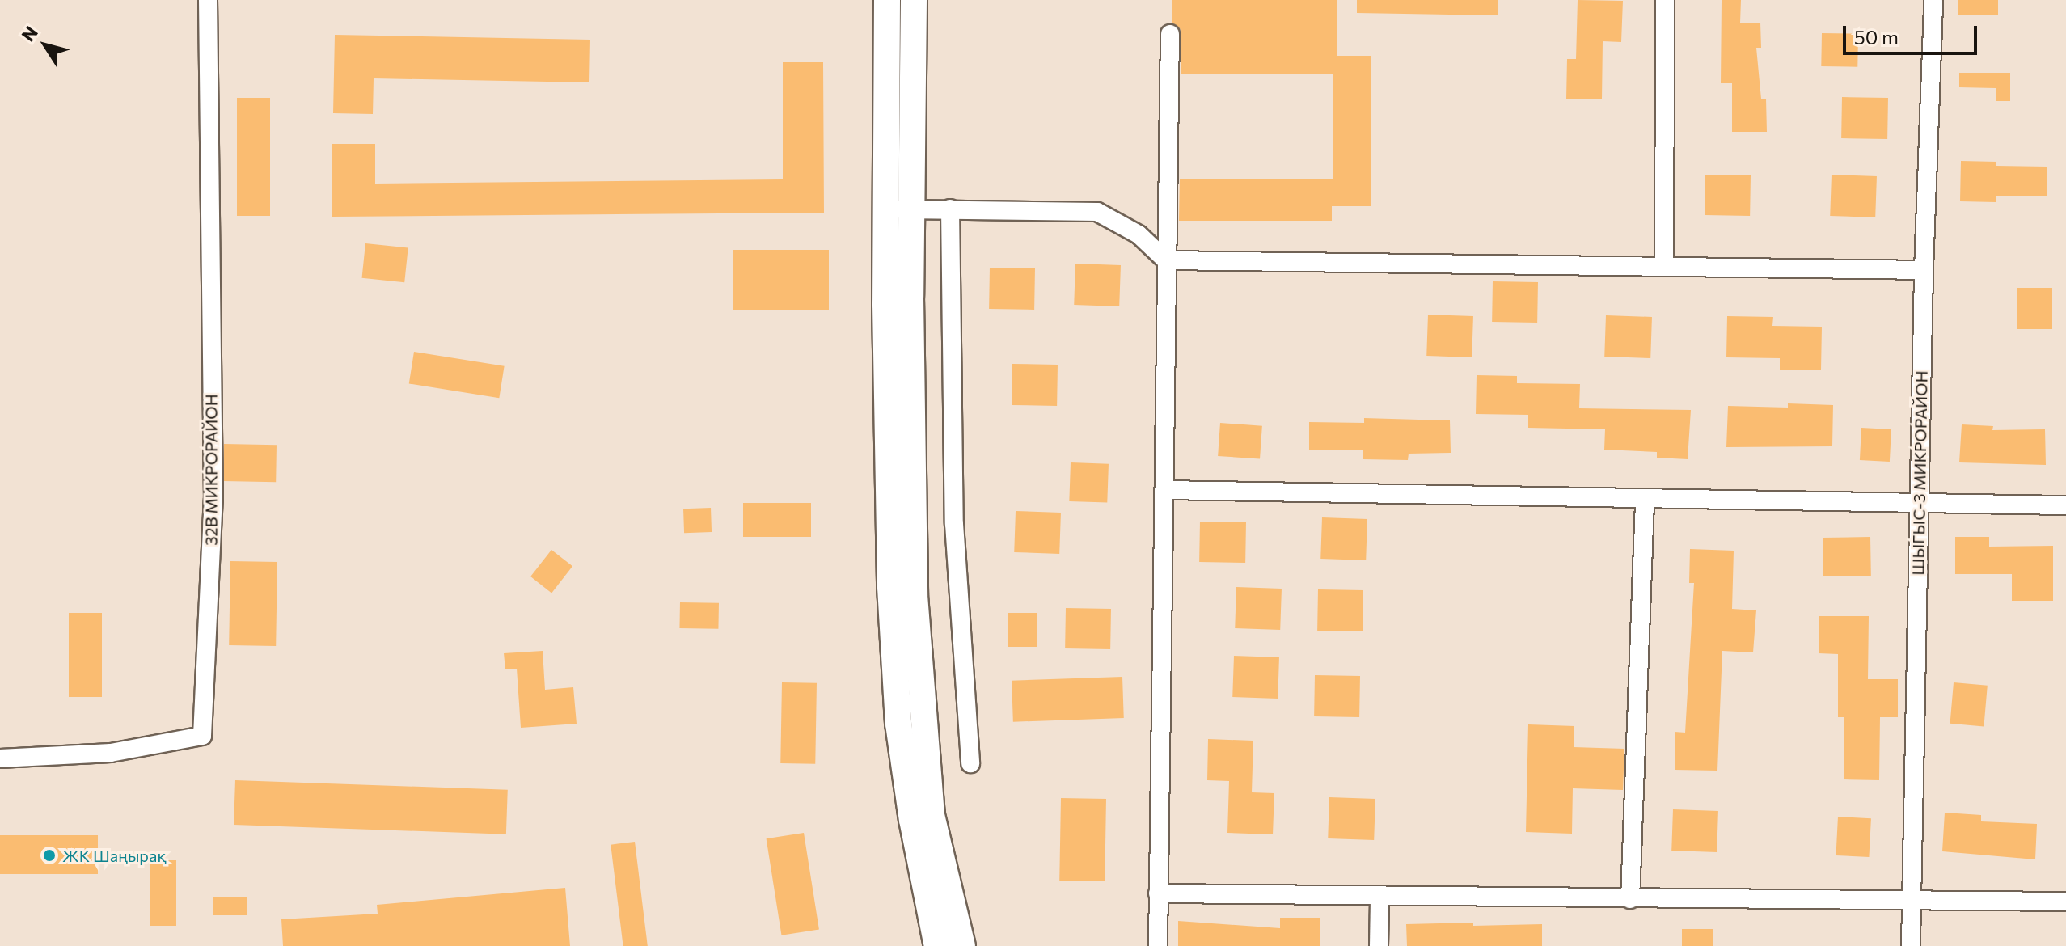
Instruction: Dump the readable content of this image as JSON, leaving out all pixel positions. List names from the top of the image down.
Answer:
{
  "streets": {
    "street": ["32В МИКРОРАЙОН", "ШЫГЫС-3 МИКРОРАЙОН"]
  },
  "places": ["ЖК Шаңырақ"],
  "scale_bar": "50 m",
  "north": "top left"
}
